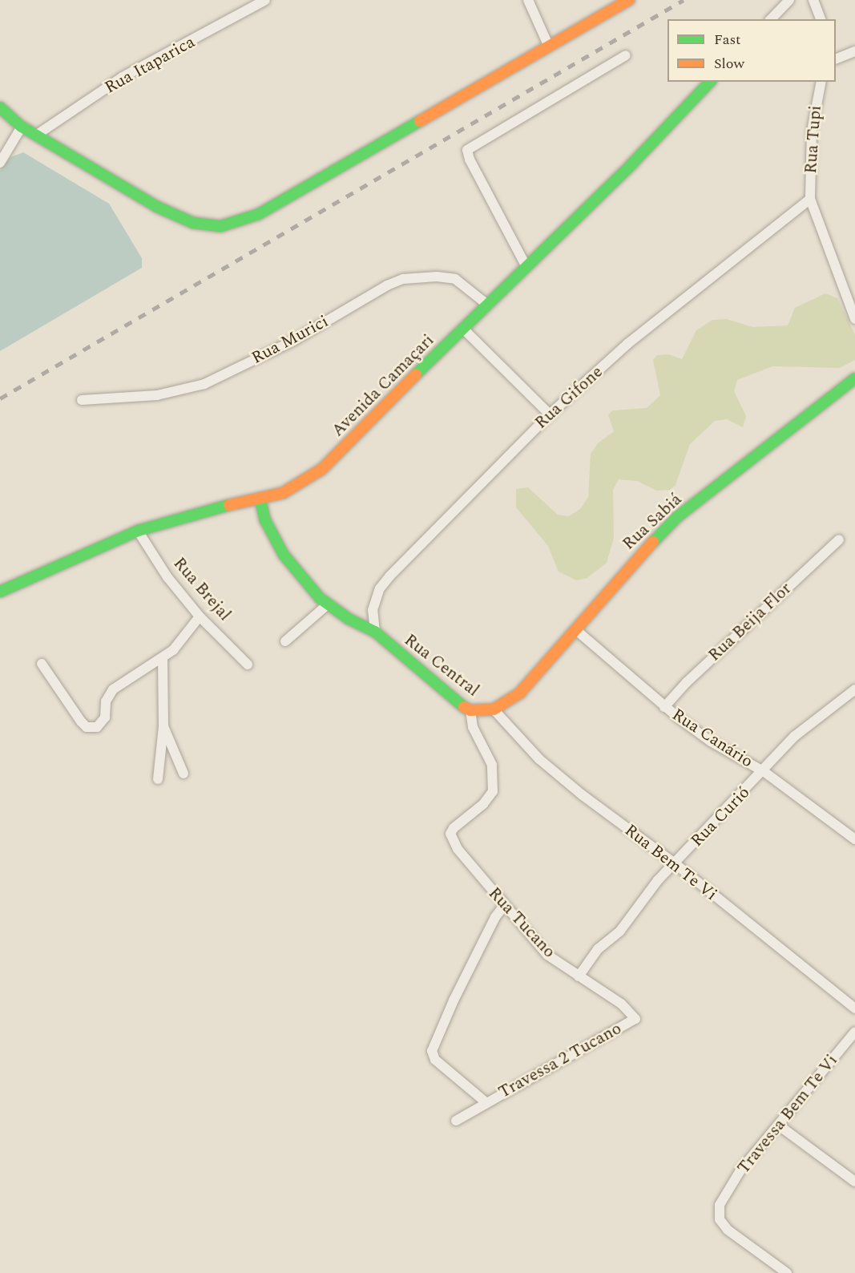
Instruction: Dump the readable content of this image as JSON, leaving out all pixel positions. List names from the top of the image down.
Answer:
{
  "streets": {
    "street": [
      "Rua Itaparica",
      "Rua Tupi",
      "Rua Murici",
      "Avenida Camaçari",
      "Rua Gifone",
      "Rua Sabiá",
      "Rua Brejal",
      "Rua Beija Flor",
      "Rua Central",
      "Rua Canário",
      "Rua Curió",
      "Rua Bem Te Vi",
      "Rua Tucano",
      "Travessa 2 Tucano",
      "Travessa Bem Te Vi"
    ]
  },
  "crossings": [
    ["Rua Tupi", "Rua Gifone"],
    ["Rua Murici", "Avenida Camaçari"],
    ["Avenida Camaçari", "Rua Brejal"],
    ["Rua Gifone", "Rua Central"],
    ["Rua Sabiá", "Rua Central"],
    ["Rua Sabiá", "Rua Canário"],
    ["Rua Sabiá", "Rua Bem Te Vi"],
    ["Rua Beija Flor", "Rua Canário"],
    ["Rua Central", "Rua Bem Te Vi"],
    ["Rua Central", "Rua Tucano"],
    ["Rua Canário", "Rua Curió"],
    ["Rua Curió", "Rua Bem Te Vi"],
    ["Rua Curió", "Rua Tucano"],
    ["Rua Tucano", "Travessa 2 Tucano"]
  ],
  "legend": ["Fast", "Slow"]
}
